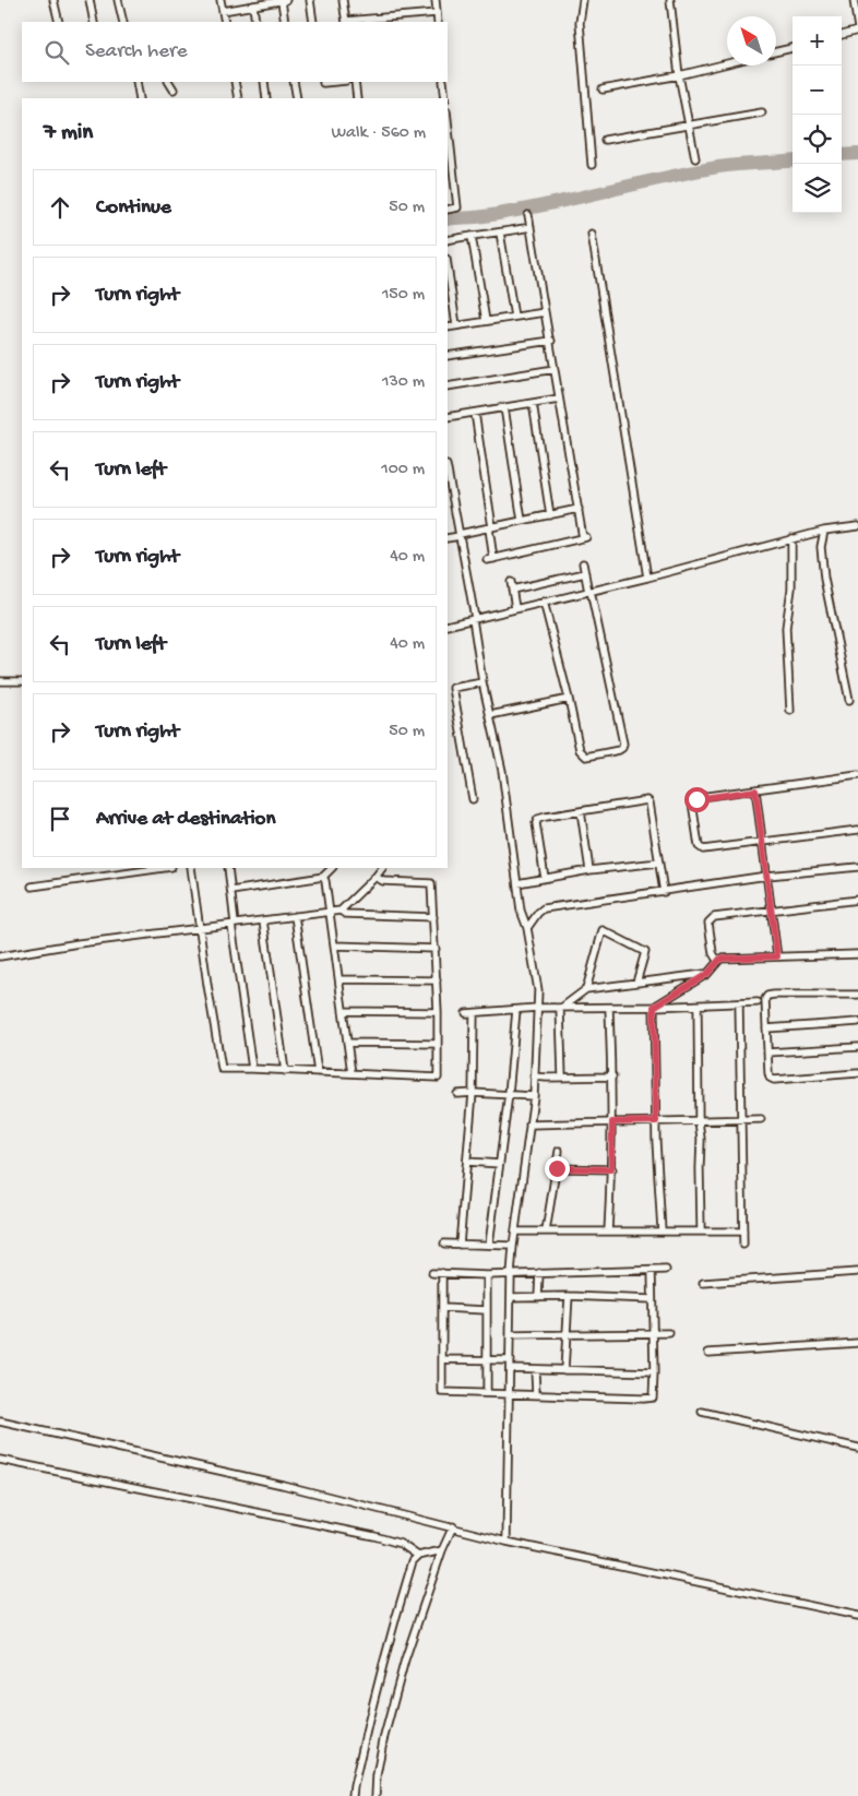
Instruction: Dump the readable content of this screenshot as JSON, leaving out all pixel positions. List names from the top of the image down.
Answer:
{
  "north": "top left",
  "page": {
    "map_buttons": ["+", "−"],
    "search": "Search here",
    "heading": ["7 min", "Walk · 560 m"],
    "list": [
      ["Continue", "50 m"],
      ["Turn right", "150 m"],
      ["Turn right", "130 m"],
      ["Turn left", "100 m"],
      ["Turn right", "40 m"],
      ["Turn left", "40 m"],
      ["Turn right", "50 m"],
      "Arrive at destination"
    ]
  }
}
